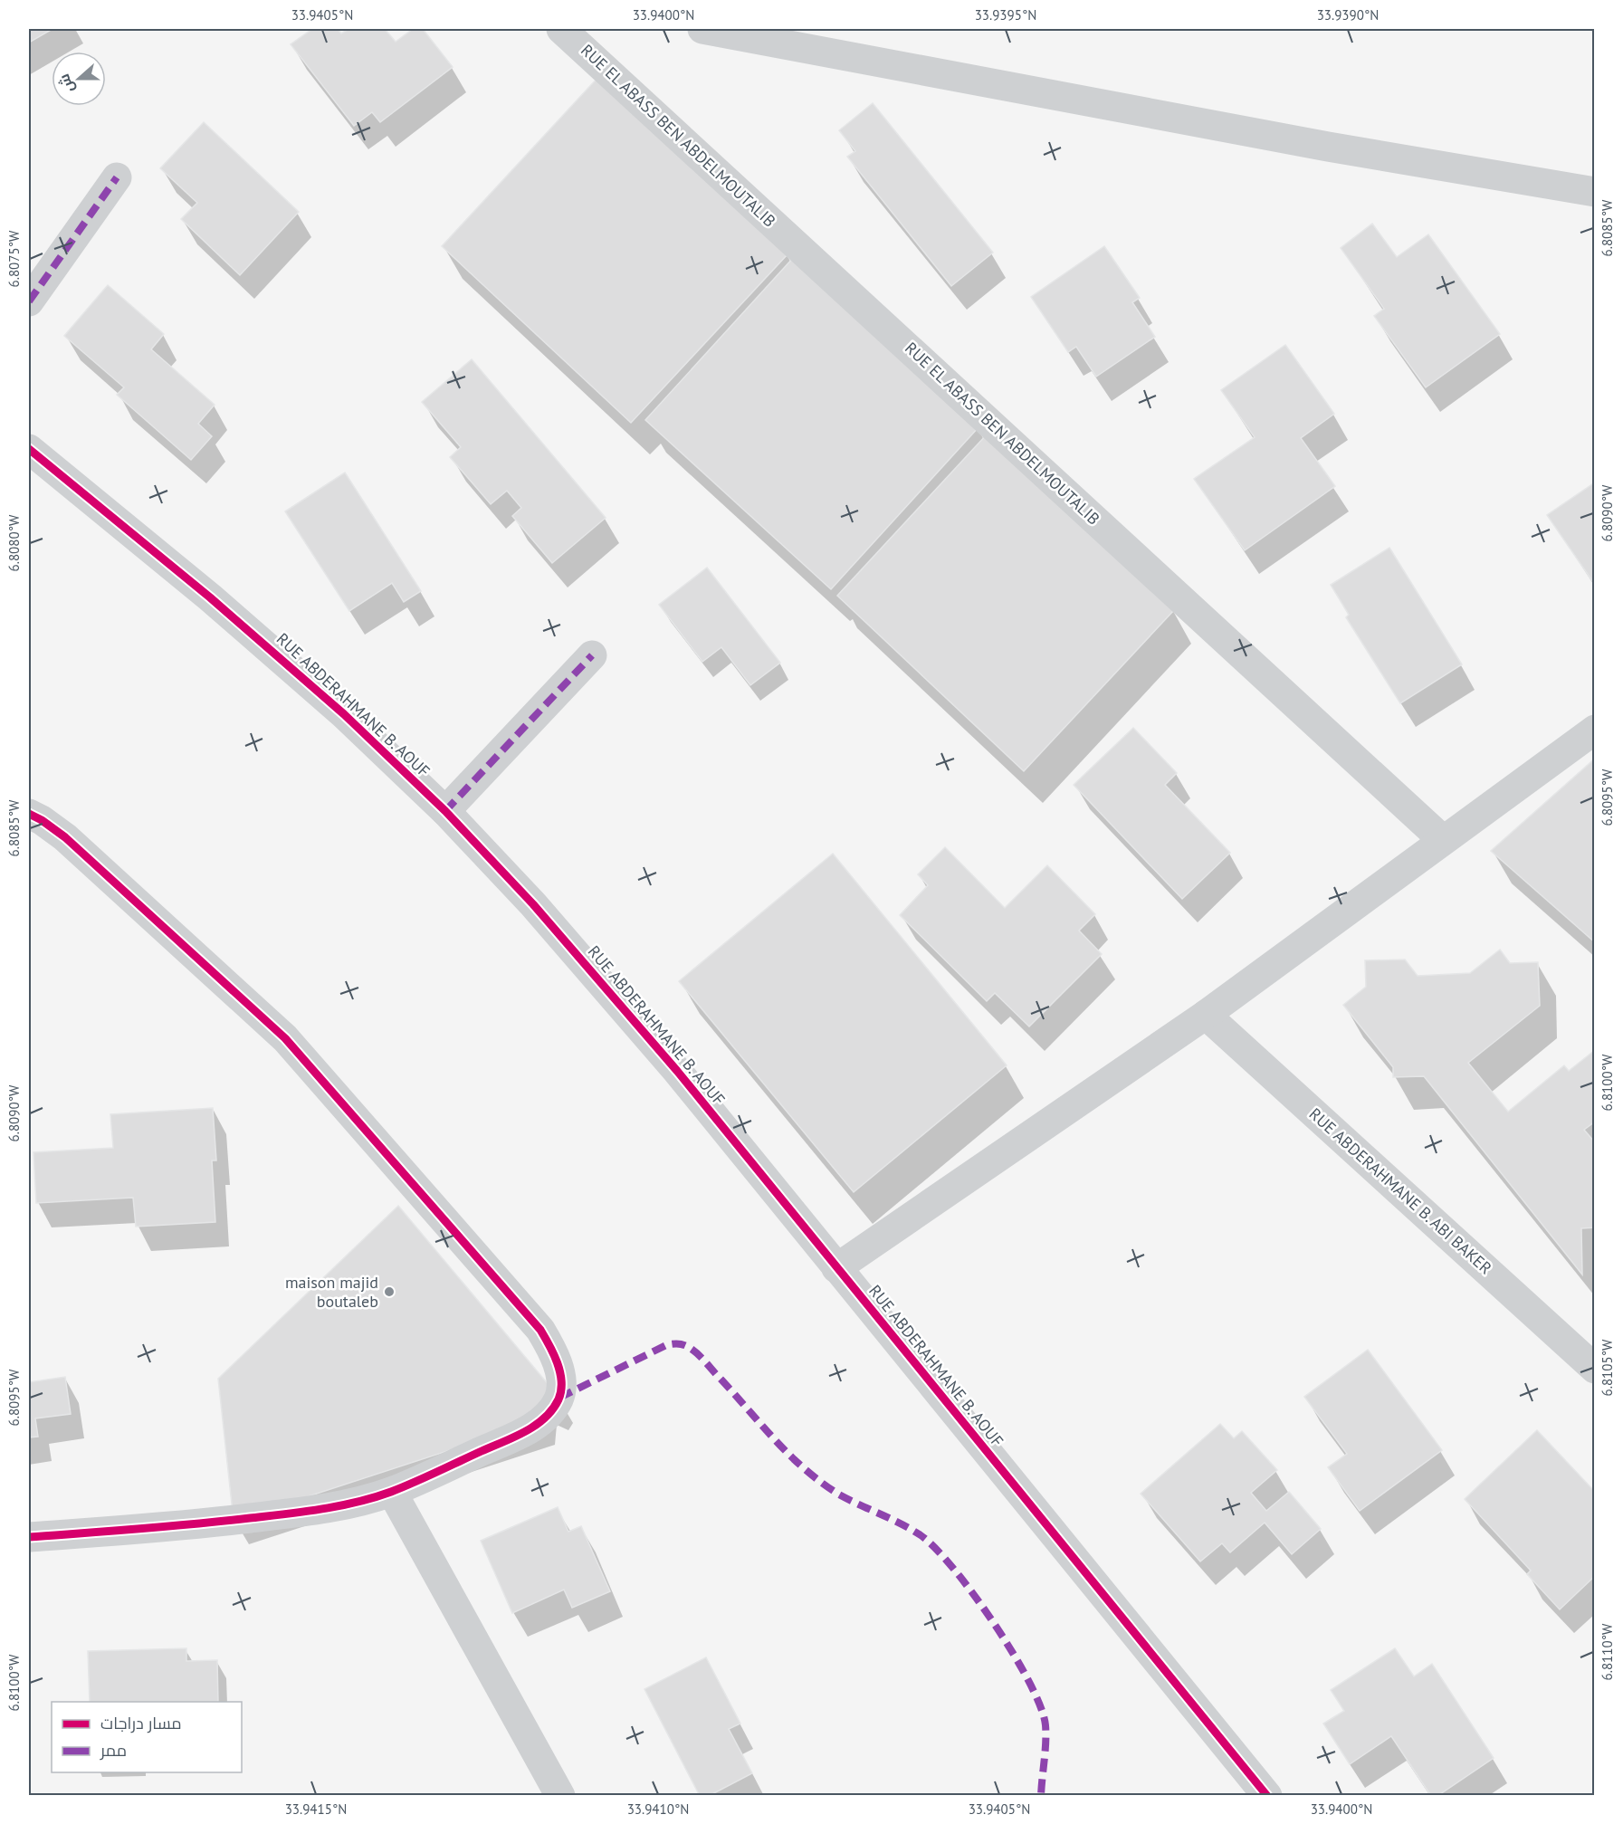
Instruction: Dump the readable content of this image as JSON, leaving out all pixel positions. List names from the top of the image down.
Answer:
{
  "streets": {
    "street": ["RUE EL ABASS BEN ABDELMOUTALIB", "RUE ABDERAHMANE B. AOUF", "RUE ABDERAHMANE B. ABI BAKER"]
  },
  "places": ["maison majid boutaleb"],
  "legend": ["مسار دراجات", "ممر"],
  "north": "left",
  "coordinates": [
    "33.9405°N",
    "33.9400°N",
    "33.9395°N",
    "33.9390°N",
    "6.8085°W",
    "6.8075°W",
    "6.8090°W",
    "6.8080°W",
    "6.8095°W",
    "6.8100°W",
    "6.8105°W",
    "6.8110°W",
    "33.9415°N",
    "33.9410°N"
  ]
}
